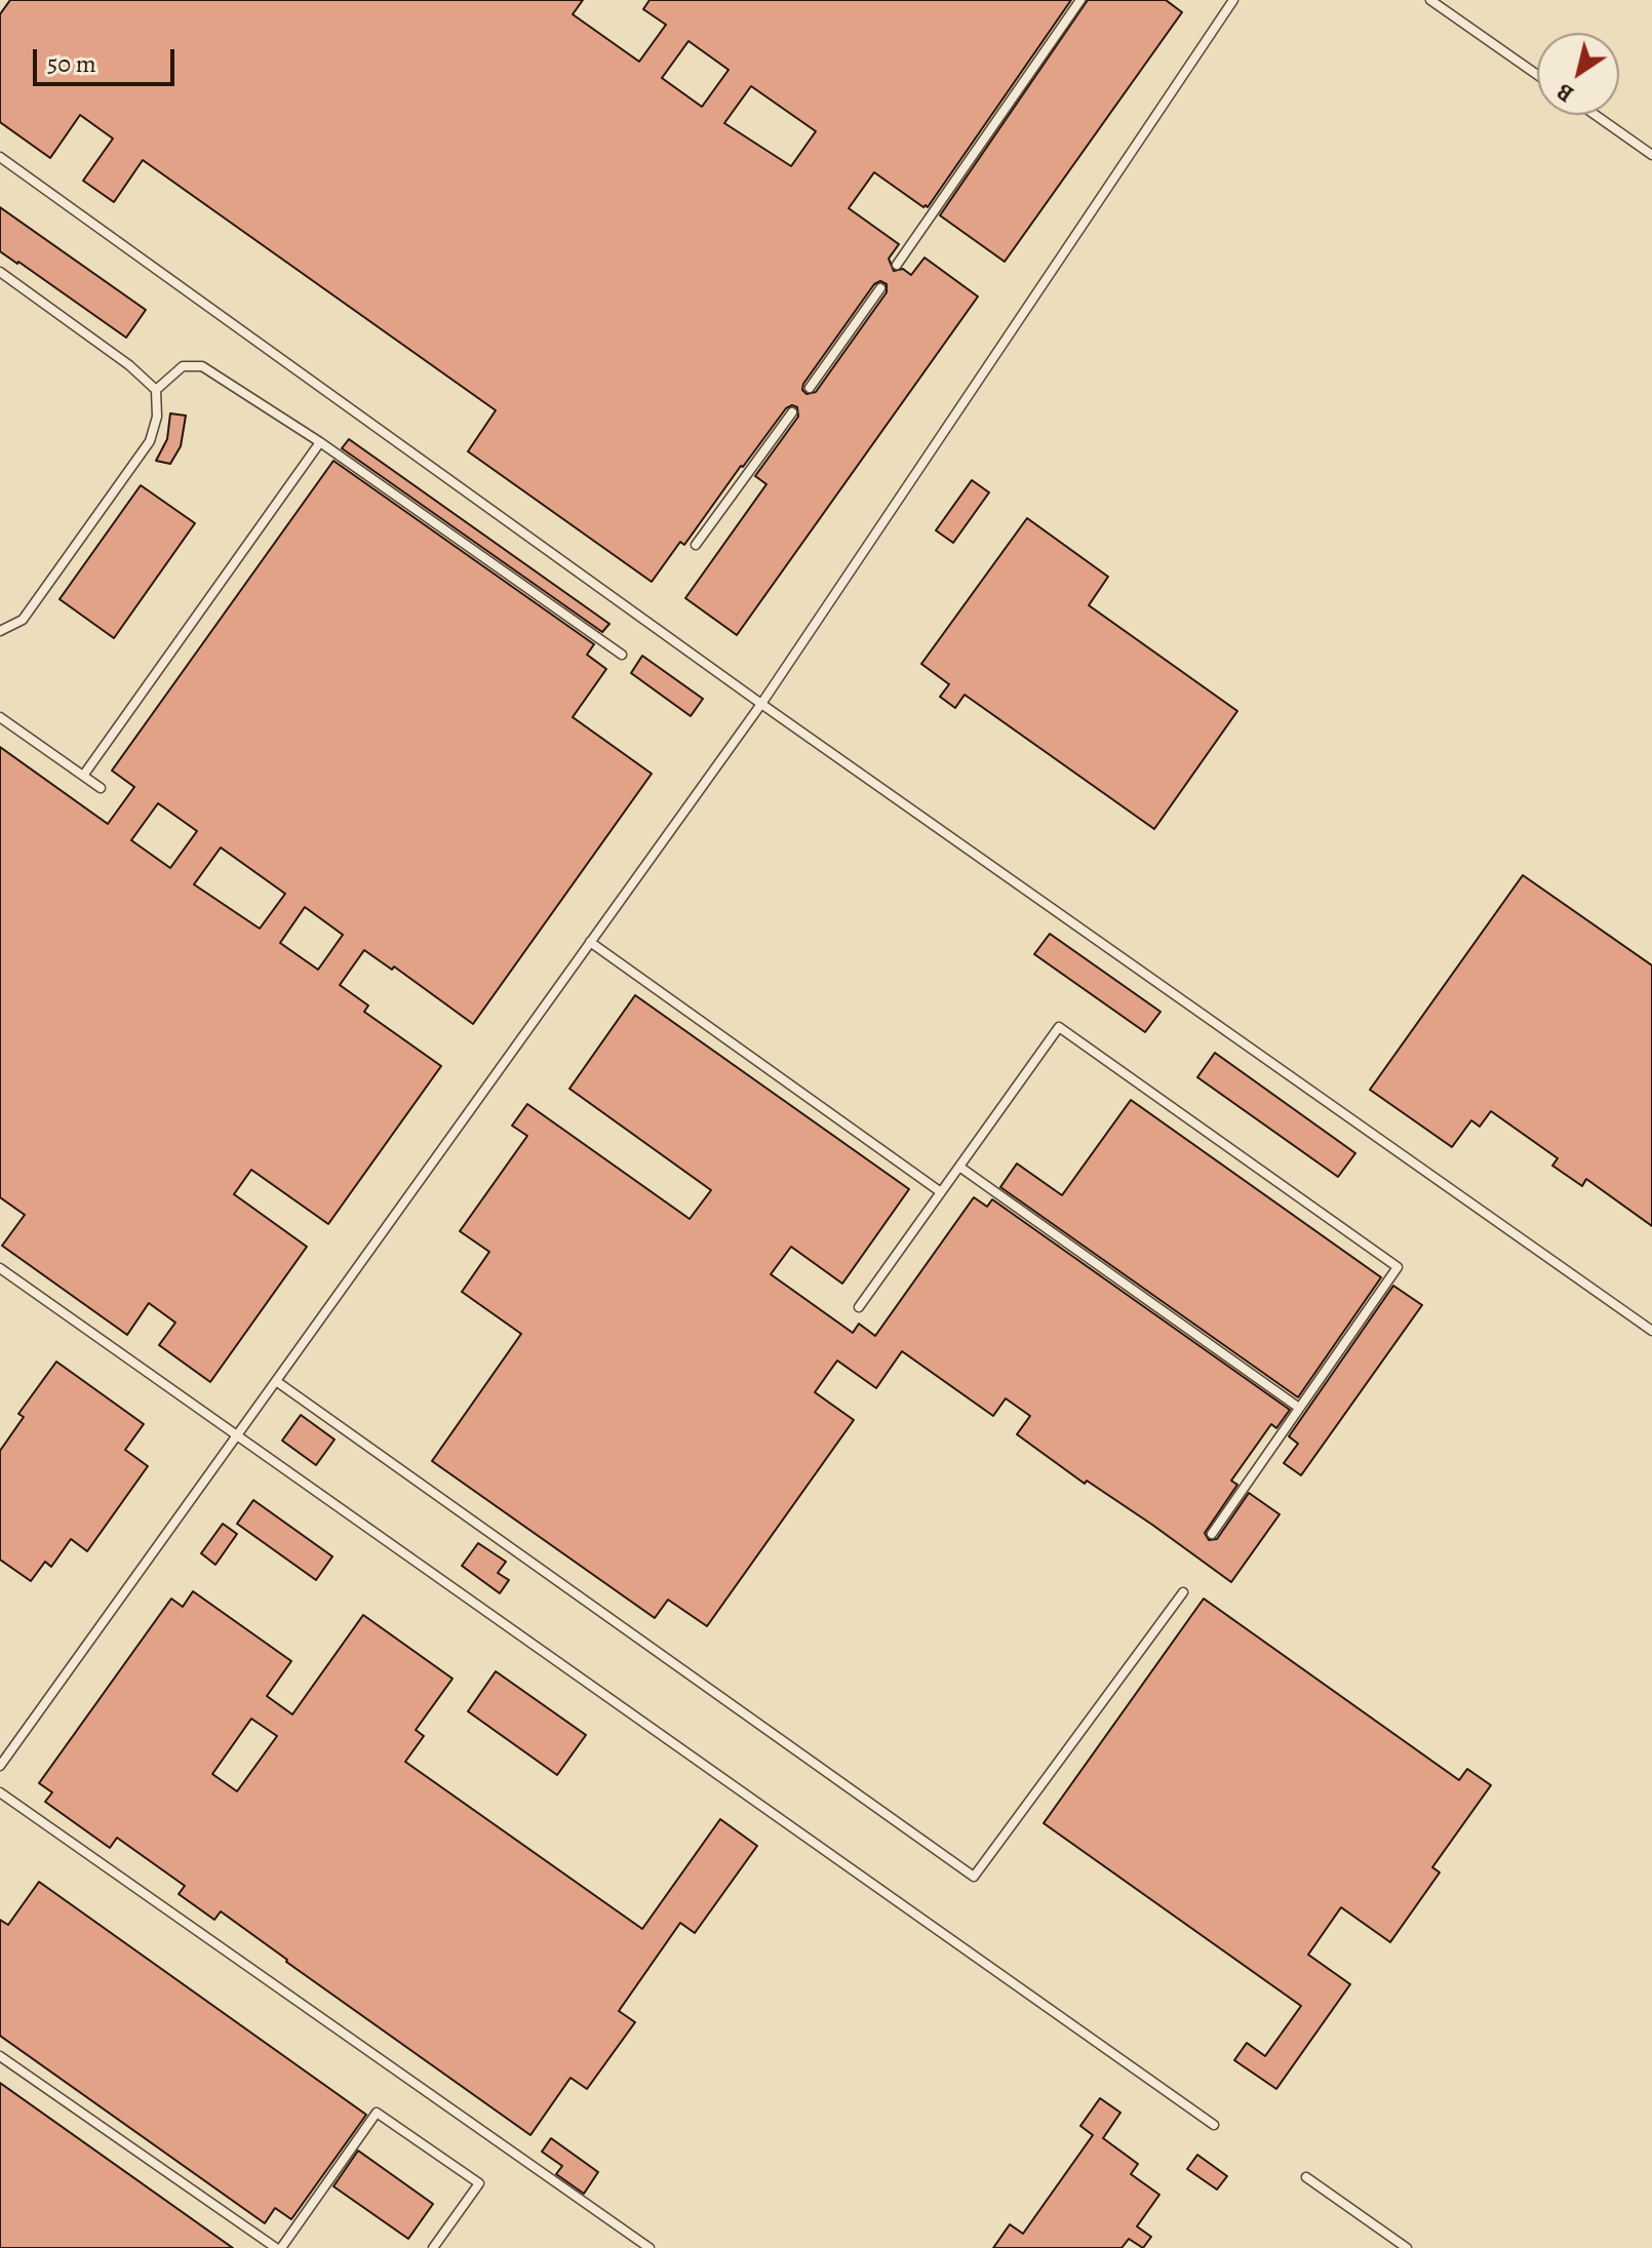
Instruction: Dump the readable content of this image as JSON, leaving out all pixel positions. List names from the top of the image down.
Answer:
{
  "scale_bar": "50 m",
  "north": "bottom left"
}
